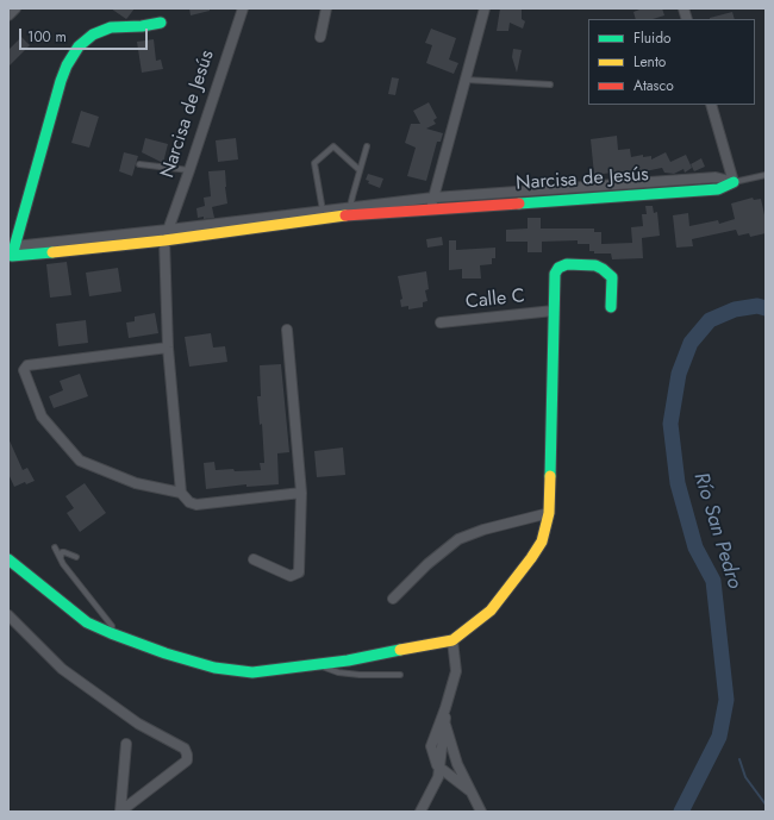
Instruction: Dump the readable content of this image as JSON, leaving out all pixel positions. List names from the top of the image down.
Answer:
{
  "streets": {
    "street": ["Narcisa de Jesús", "Calle C"]
  },
  "water": ["Río San Pedro"],
  "legend": ["Fluido", "Lento", "Atasco"],
  "scale_bar": "100 m"
}
